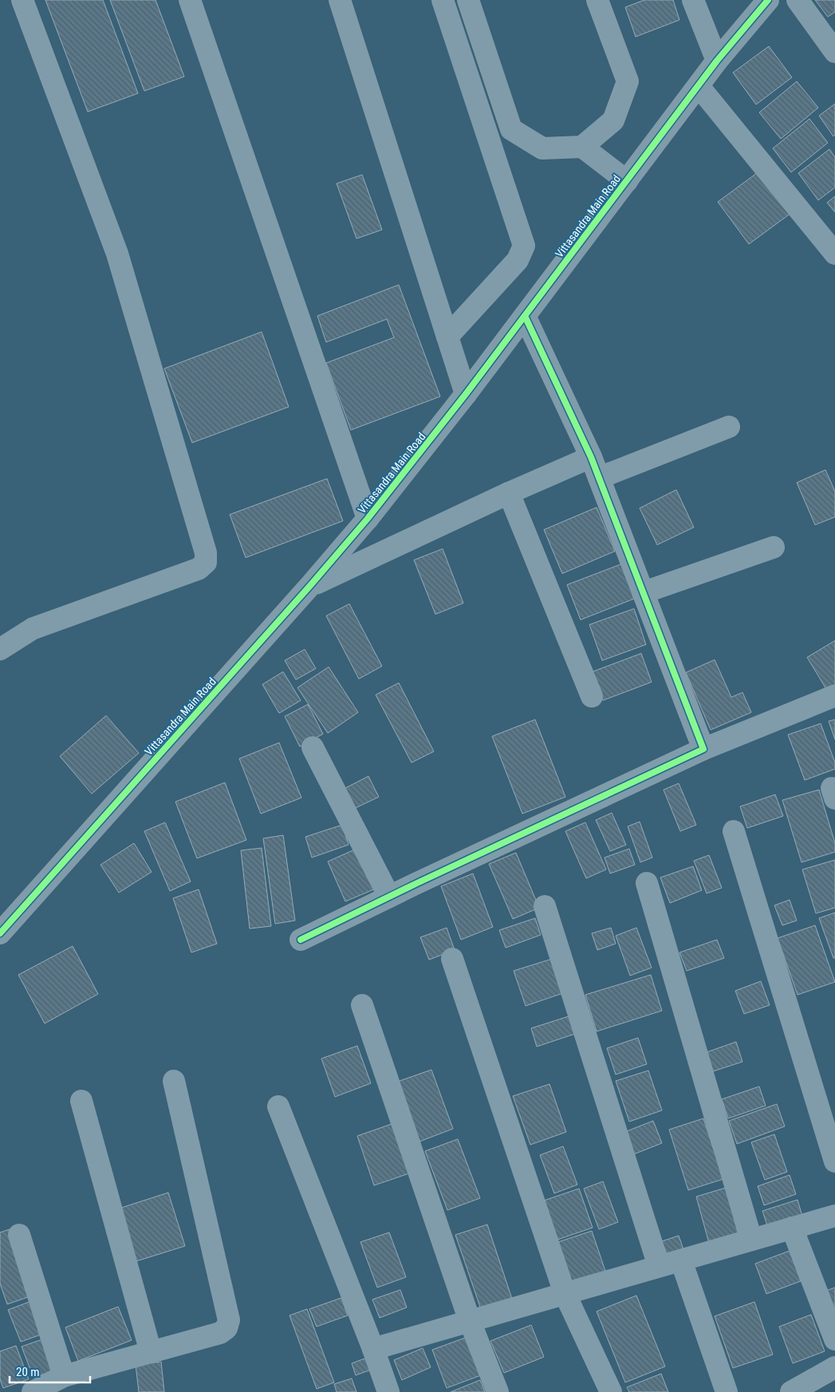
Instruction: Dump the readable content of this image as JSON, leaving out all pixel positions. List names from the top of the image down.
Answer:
{
  "streets": {
    "street": ["Vittasandra Main Road"]
  },
  "scale_bar": "20 m"
}
